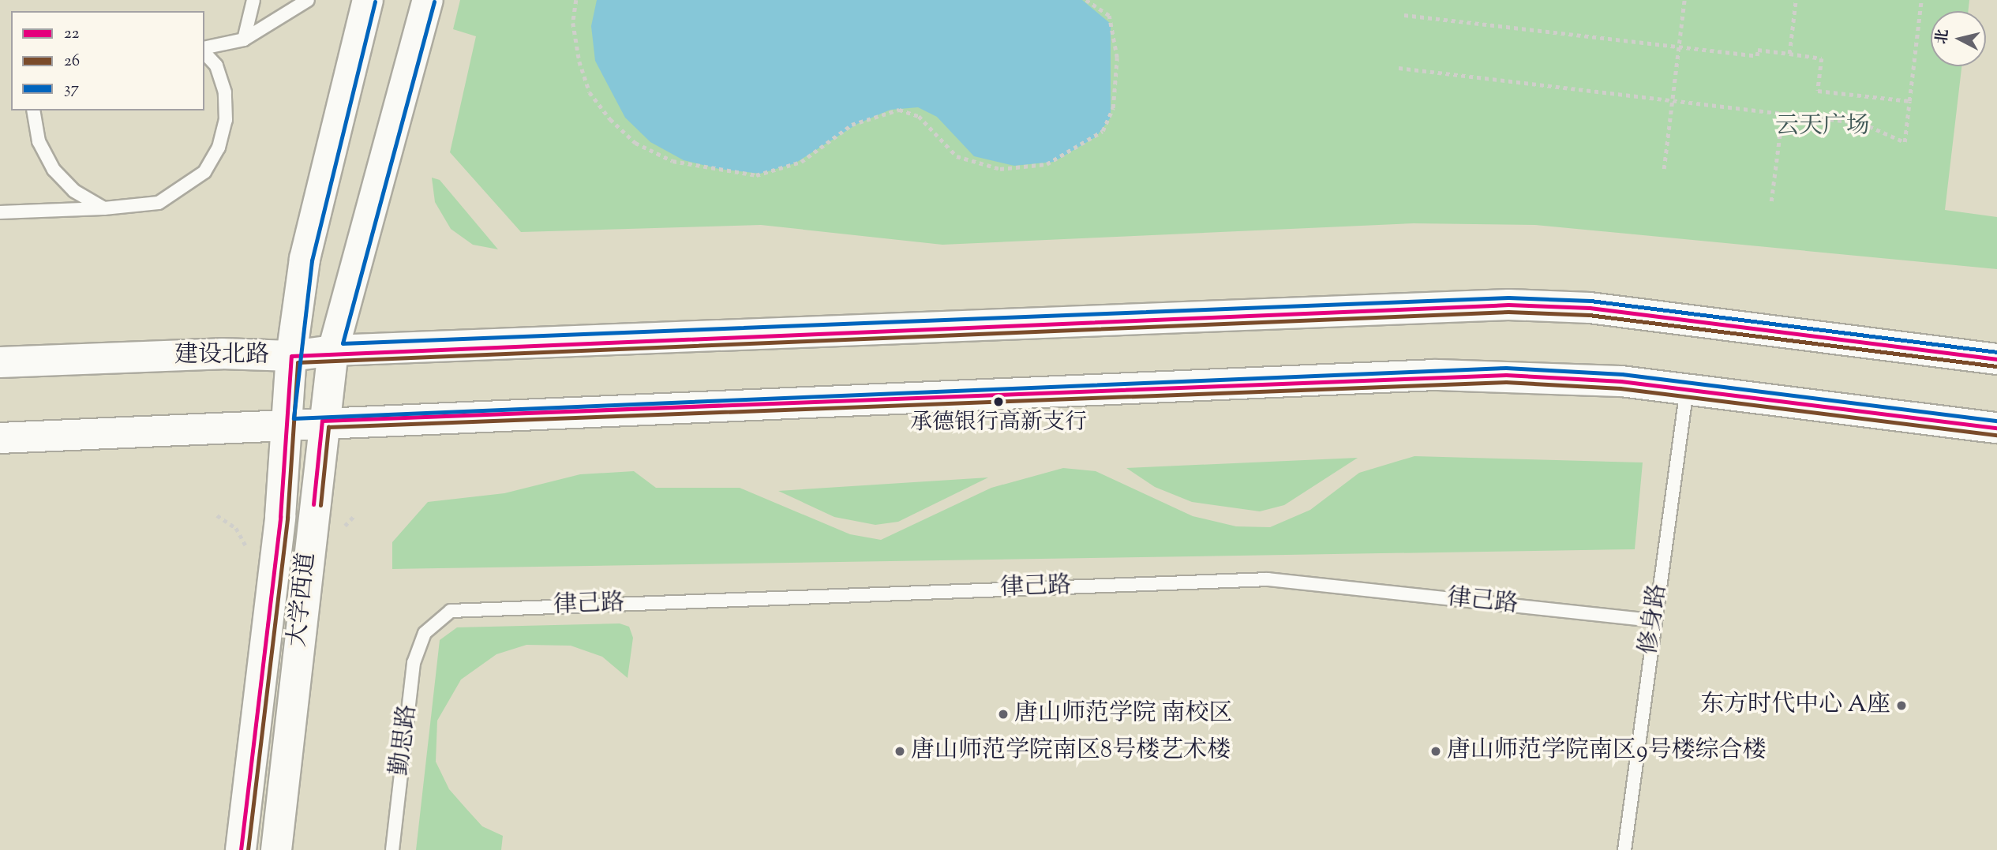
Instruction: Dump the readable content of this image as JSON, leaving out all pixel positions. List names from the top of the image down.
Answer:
{
  "streets": {
    "main road": ["建设北路", "大学西道"],
    "lane": ["律己路", "修身路", "勤思路"]
  },
  "crossings": [
    ["建设北路", "大学西道"],
    ["律己路", "修身路"],
    ["律己路", "勤思路"]
  ],
  "parks": ["云天广场"],
  "places": [
    "承德银行高新支行",
    "东方时代中心 A座",
    "唐山师范学院 南校区",
    "唐山师范学院南区8号楼艺术楼",
    "唐山师范学院南区9号楼综合楼"
  ],
  "lines": ["transit line 37", "transit line 22", "transit line 26"],
  "legend": ["22", "26", "37"],
  "north": "left"
}
